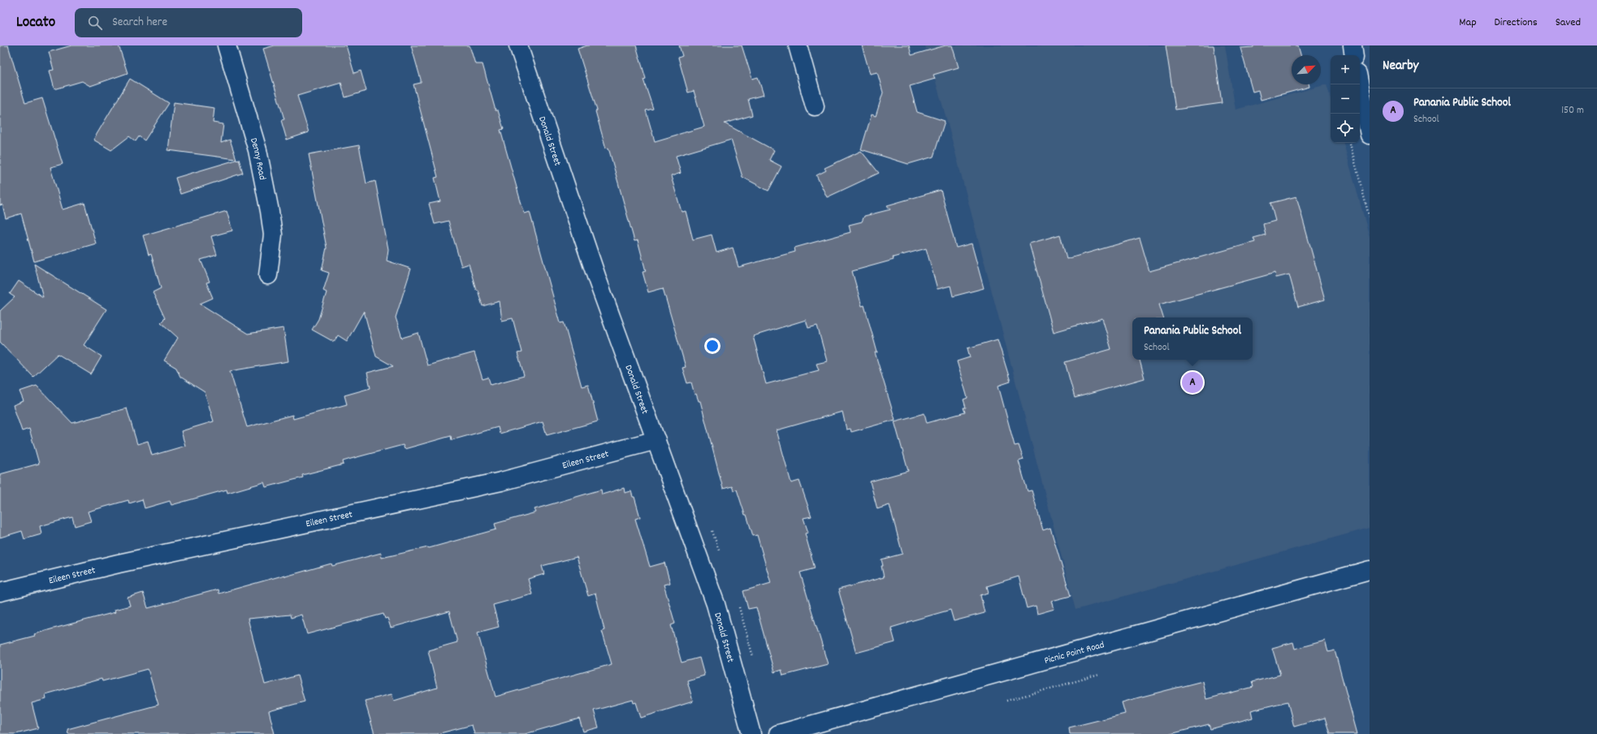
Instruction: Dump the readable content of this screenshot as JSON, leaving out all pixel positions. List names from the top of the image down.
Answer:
{
  "streets": {
    "street": [
      "Donald Street",
      "Denny Road",
      "Eileen Street",
      "Picnic Point Road"
    ]
  },
  "crossings": [
    ["Donald Street", "Eileen Street"]
  ],
  "north": "top right",
  "page": {
    "header": "Locato",
    "search": "Search here",
    "nav": ["Map", "Directions", "Saved"],
    "heading": "Nearby",
    "map_buttons": ["+", "−"],
    "list": [
      {
        "mark": "A",
        "name": "Panania Public School",
        "note": "School",
        "value": "150 m"
      }
    ],
    "popup": ["Panania Public School", "School"],
    "pins": "A"
  }
}
